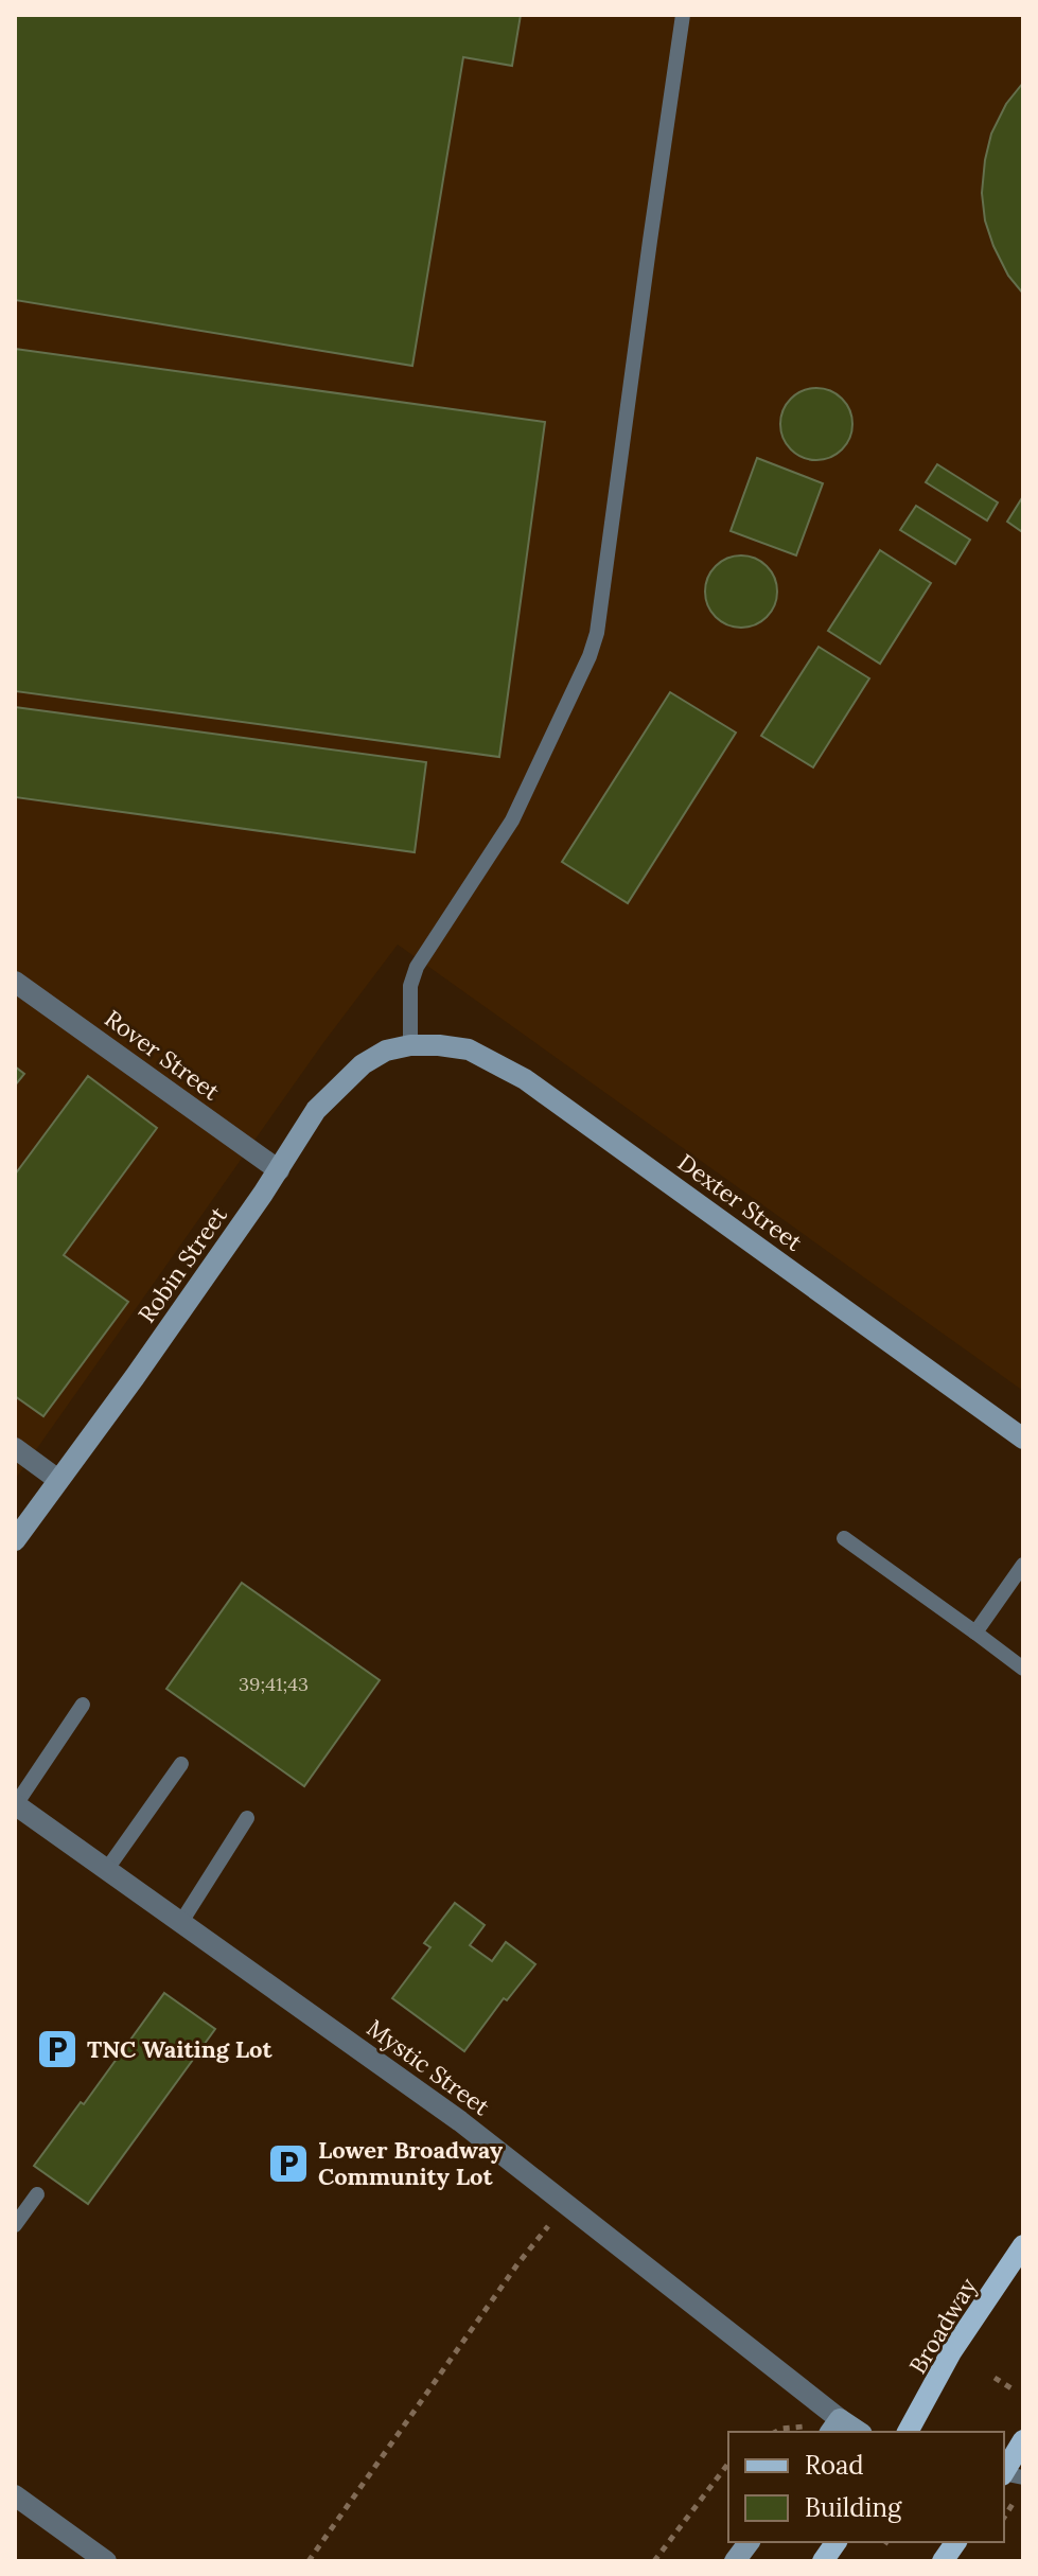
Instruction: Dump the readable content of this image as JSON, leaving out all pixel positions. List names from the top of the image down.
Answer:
{
  "streets": {
    "main road": ["Broadway"],
    "street": [
      "Rover Street",
      "Dexter Street",
      "Robin Street",
      "Mystic Street"
    ]
  },
  "crossings": [
    ["Rover Street", "Robin Street"],
    ["Dexter Street", "Robin Street"]
  ],
  "places": {
    "parking": ["TNC Waiting Lot", "Lower Broadway Community Lot"]
  },
  "house_numbers": ["39;41;43"],
  "legend": ["Road", "Building"]
}
